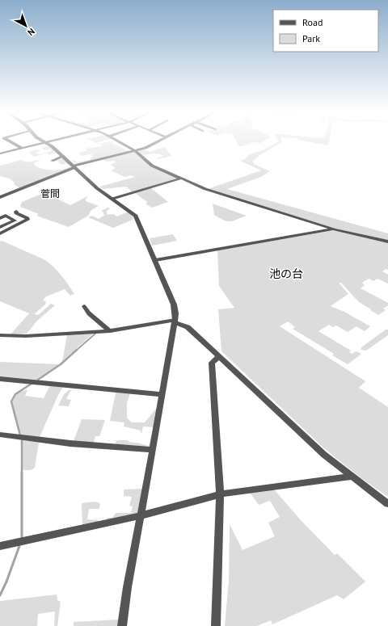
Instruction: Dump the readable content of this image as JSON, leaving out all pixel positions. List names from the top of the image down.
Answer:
{
  "districts": ["菅間", "池の台"],
  "legend": ["Road", "Park"],
  "north": "bottom right"
}
